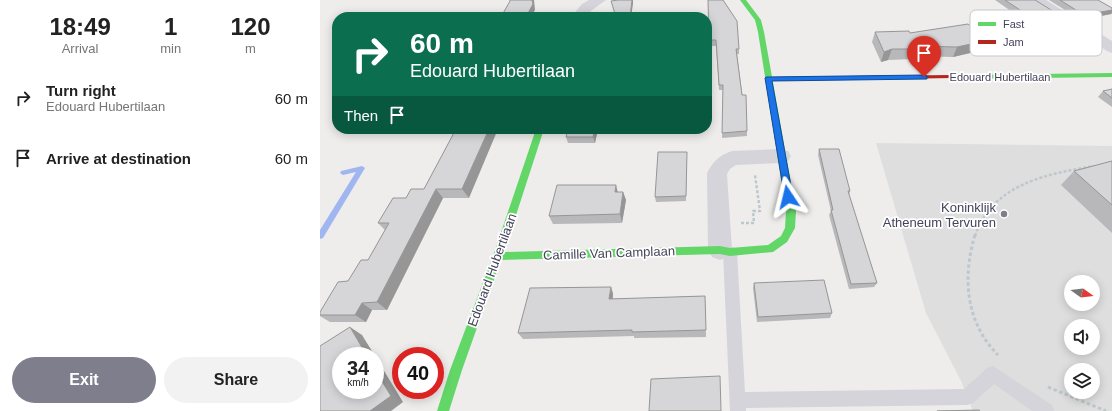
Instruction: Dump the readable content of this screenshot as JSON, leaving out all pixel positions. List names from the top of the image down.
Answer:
{
  "streets": {
    "street": ["Edouard Hubertilaan", "Camille Van Camplaan"]
  },
  "crossings": [
    ["Edouard Hubertilaan", "Camille Van Camplaan"]
  ],
  "places": ["Koninklijk Atheneum Tervuren"],
  "legend": ["Fast", "Jam"],
  "north": "right",
  "page": {
    "eta": [
      "18:49",
      "Arrival",
      "1",
      "min",
      "120",
      "m"
    ],
    "turn": ["60 m", "Edouard Hubertilaan"],
    "list": [
      {
        "name": "Turn right",
        "note": "Edouard Hubertilaan",
        "value": "60 m"
      },
      {
        "name": "Arrive at destination",
        "value": "60 m"
      }
    ],
    "then": "Then",
    "speed": "34 km/h",
    "limit": "40",
    "buttons": ["Exit", "Share"]
  }
}
